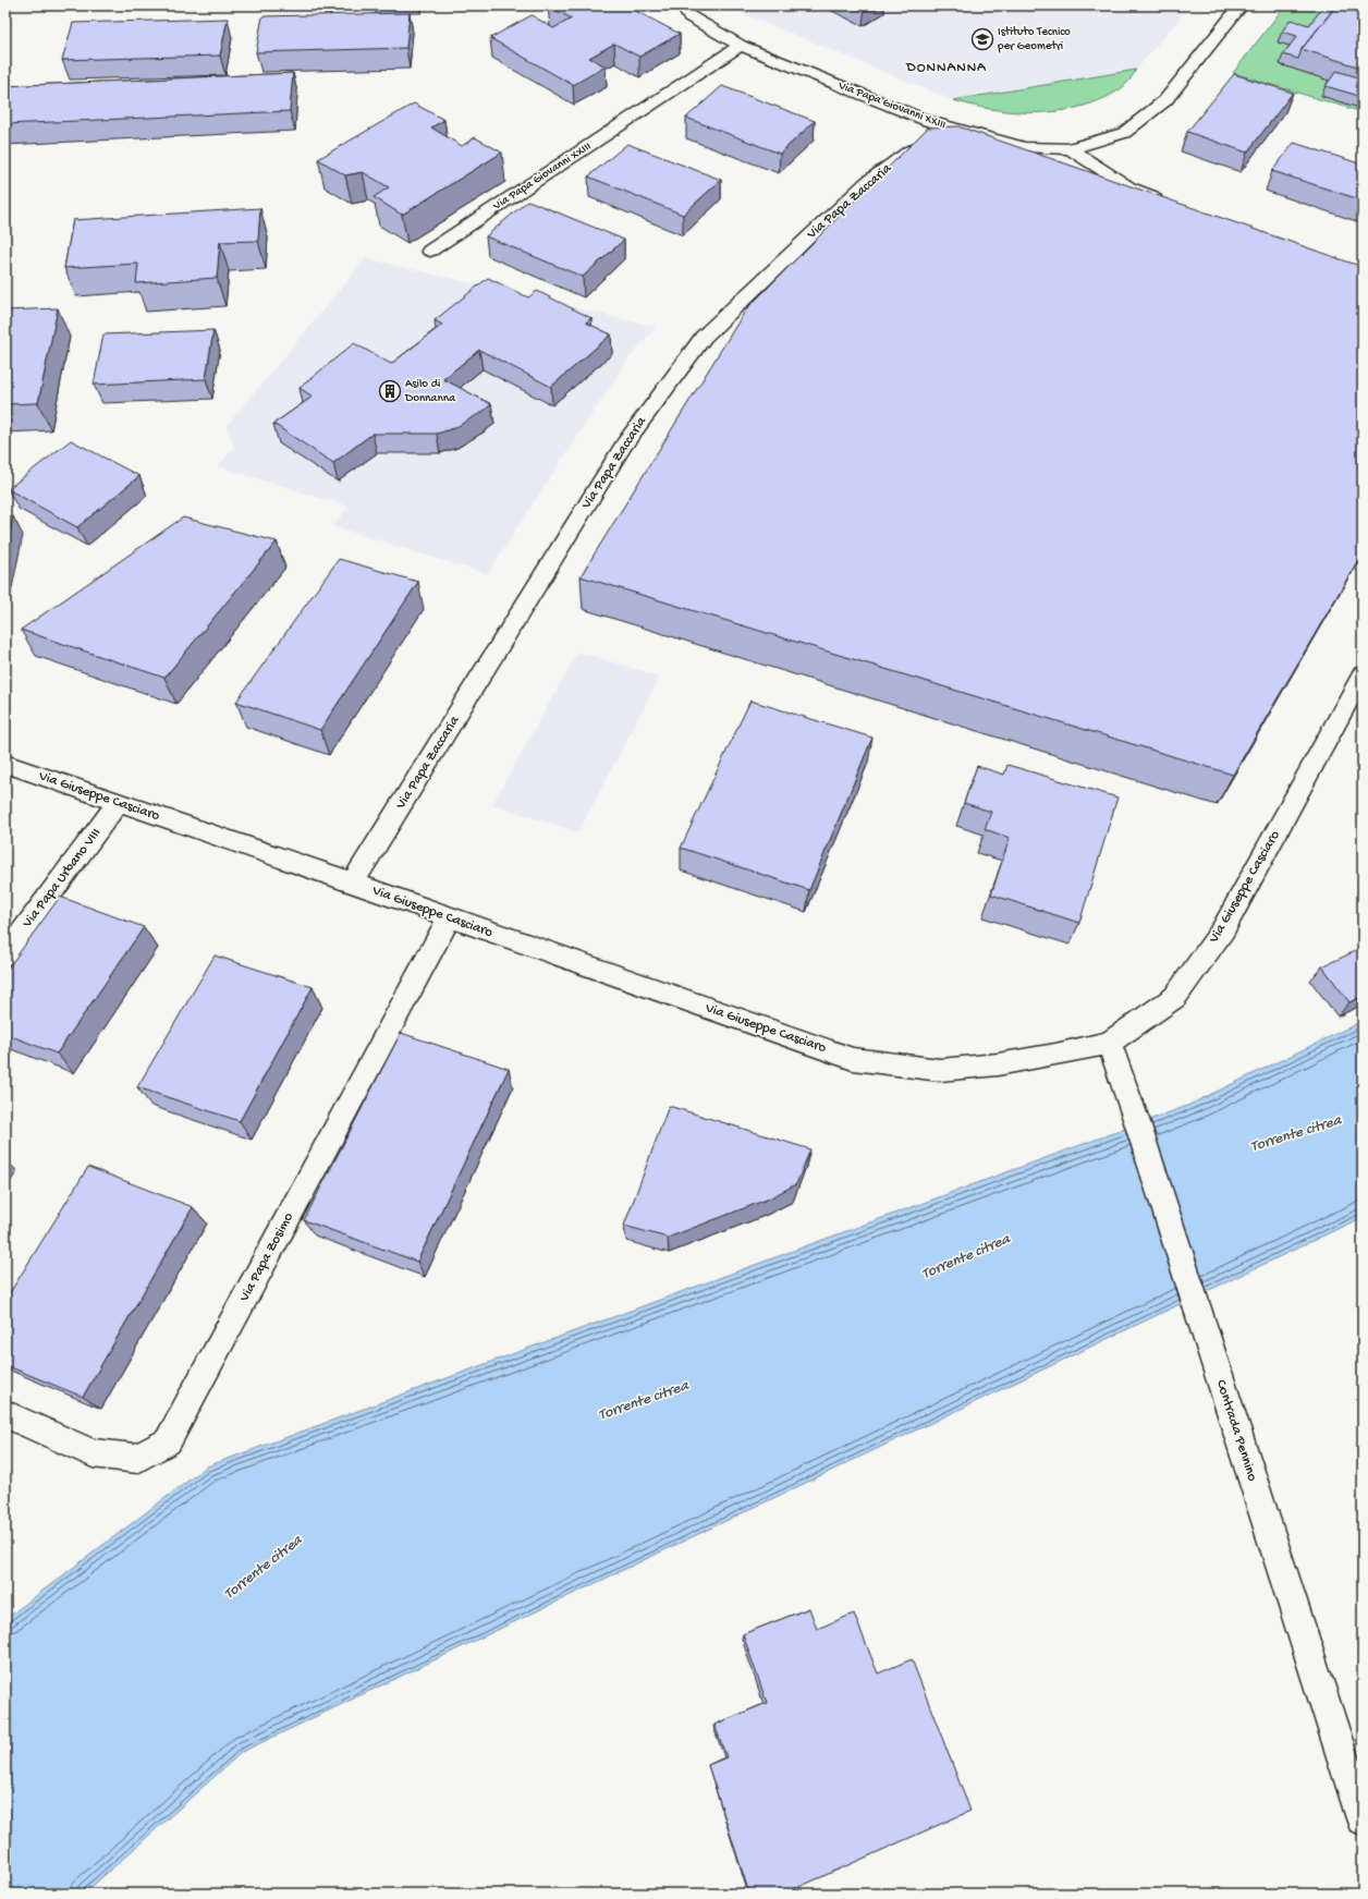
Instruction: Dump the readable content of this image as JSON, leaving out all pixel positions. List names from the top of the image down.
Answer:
{
  "streets": {
    "street": [
      "Via Papa Giovanni XXIII",
      "Via Papa Zaccaria",
      "Via Giuseppe Casciaro",
      "Via Papa Urbano VIII",
      "Via Papa Zosimo",
      "Contrada Pennino"
    ]
  },
  "crossings": [
    ["Via Papa Giovanni XXIII", "Via Papa Zaccaria"],
    ["Via Papa Zaccaria", "Via Giuseppe Casciaro"],
    ["Via Giuseppe Casciaro", "Via Papa Urbano VIII"],
    ["Via Giuseppe Casciaro", "Via Papa Zosimo"],
    ["Via Giuseppe Casciaro", "Contrada Pennino"]
  ],
  "districts": ["DONNANNA"],
  "water": ["Torrente citrea"],
  "places": {
    "school or university": ["Istituto Tecnico per Geometri"],
    "building": ["Asilo di Donnanna"]
  }
}
